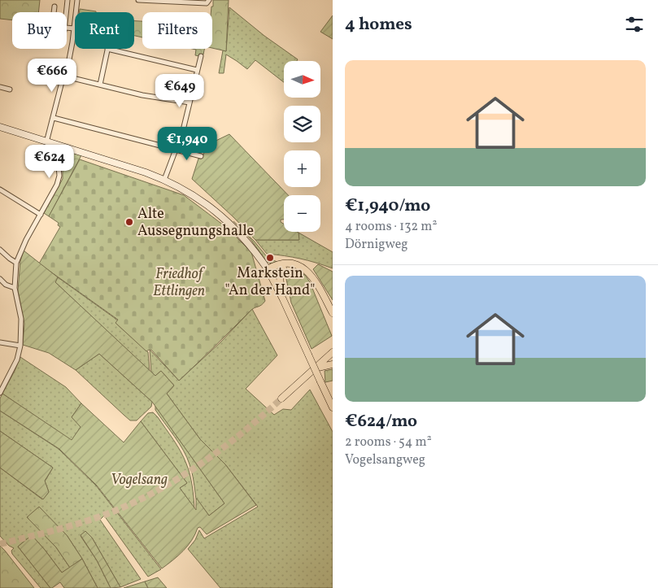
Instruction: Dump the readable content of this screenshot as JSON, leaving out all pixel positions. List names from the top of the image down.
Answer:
{
  "parks": ["Friedhof Ettlingen", "Vogelsang"],
  "places": ["Alte Aussegnungshalle", "Markstein \"An der Hand\""],
  "north": "right",
  "page": {
    "heading": "4 homes",
    "chip": ["Buy", "Rent", "Filters"],
    "list": [
      {
        "name": "€1,940/mo",
        "note": "4 rooms · 132 m² · Dörnigweg"
      },
      {
        "name": "€624/mo",
        "note": "2 rooms · 54 m² · Vogelsangweg"
      }
    ],
    "price": [
      "€666",
      "€649",
      "€1,940",
      "€624"
    ],
    "map_buttons": ["+", "−"]
  }
}
